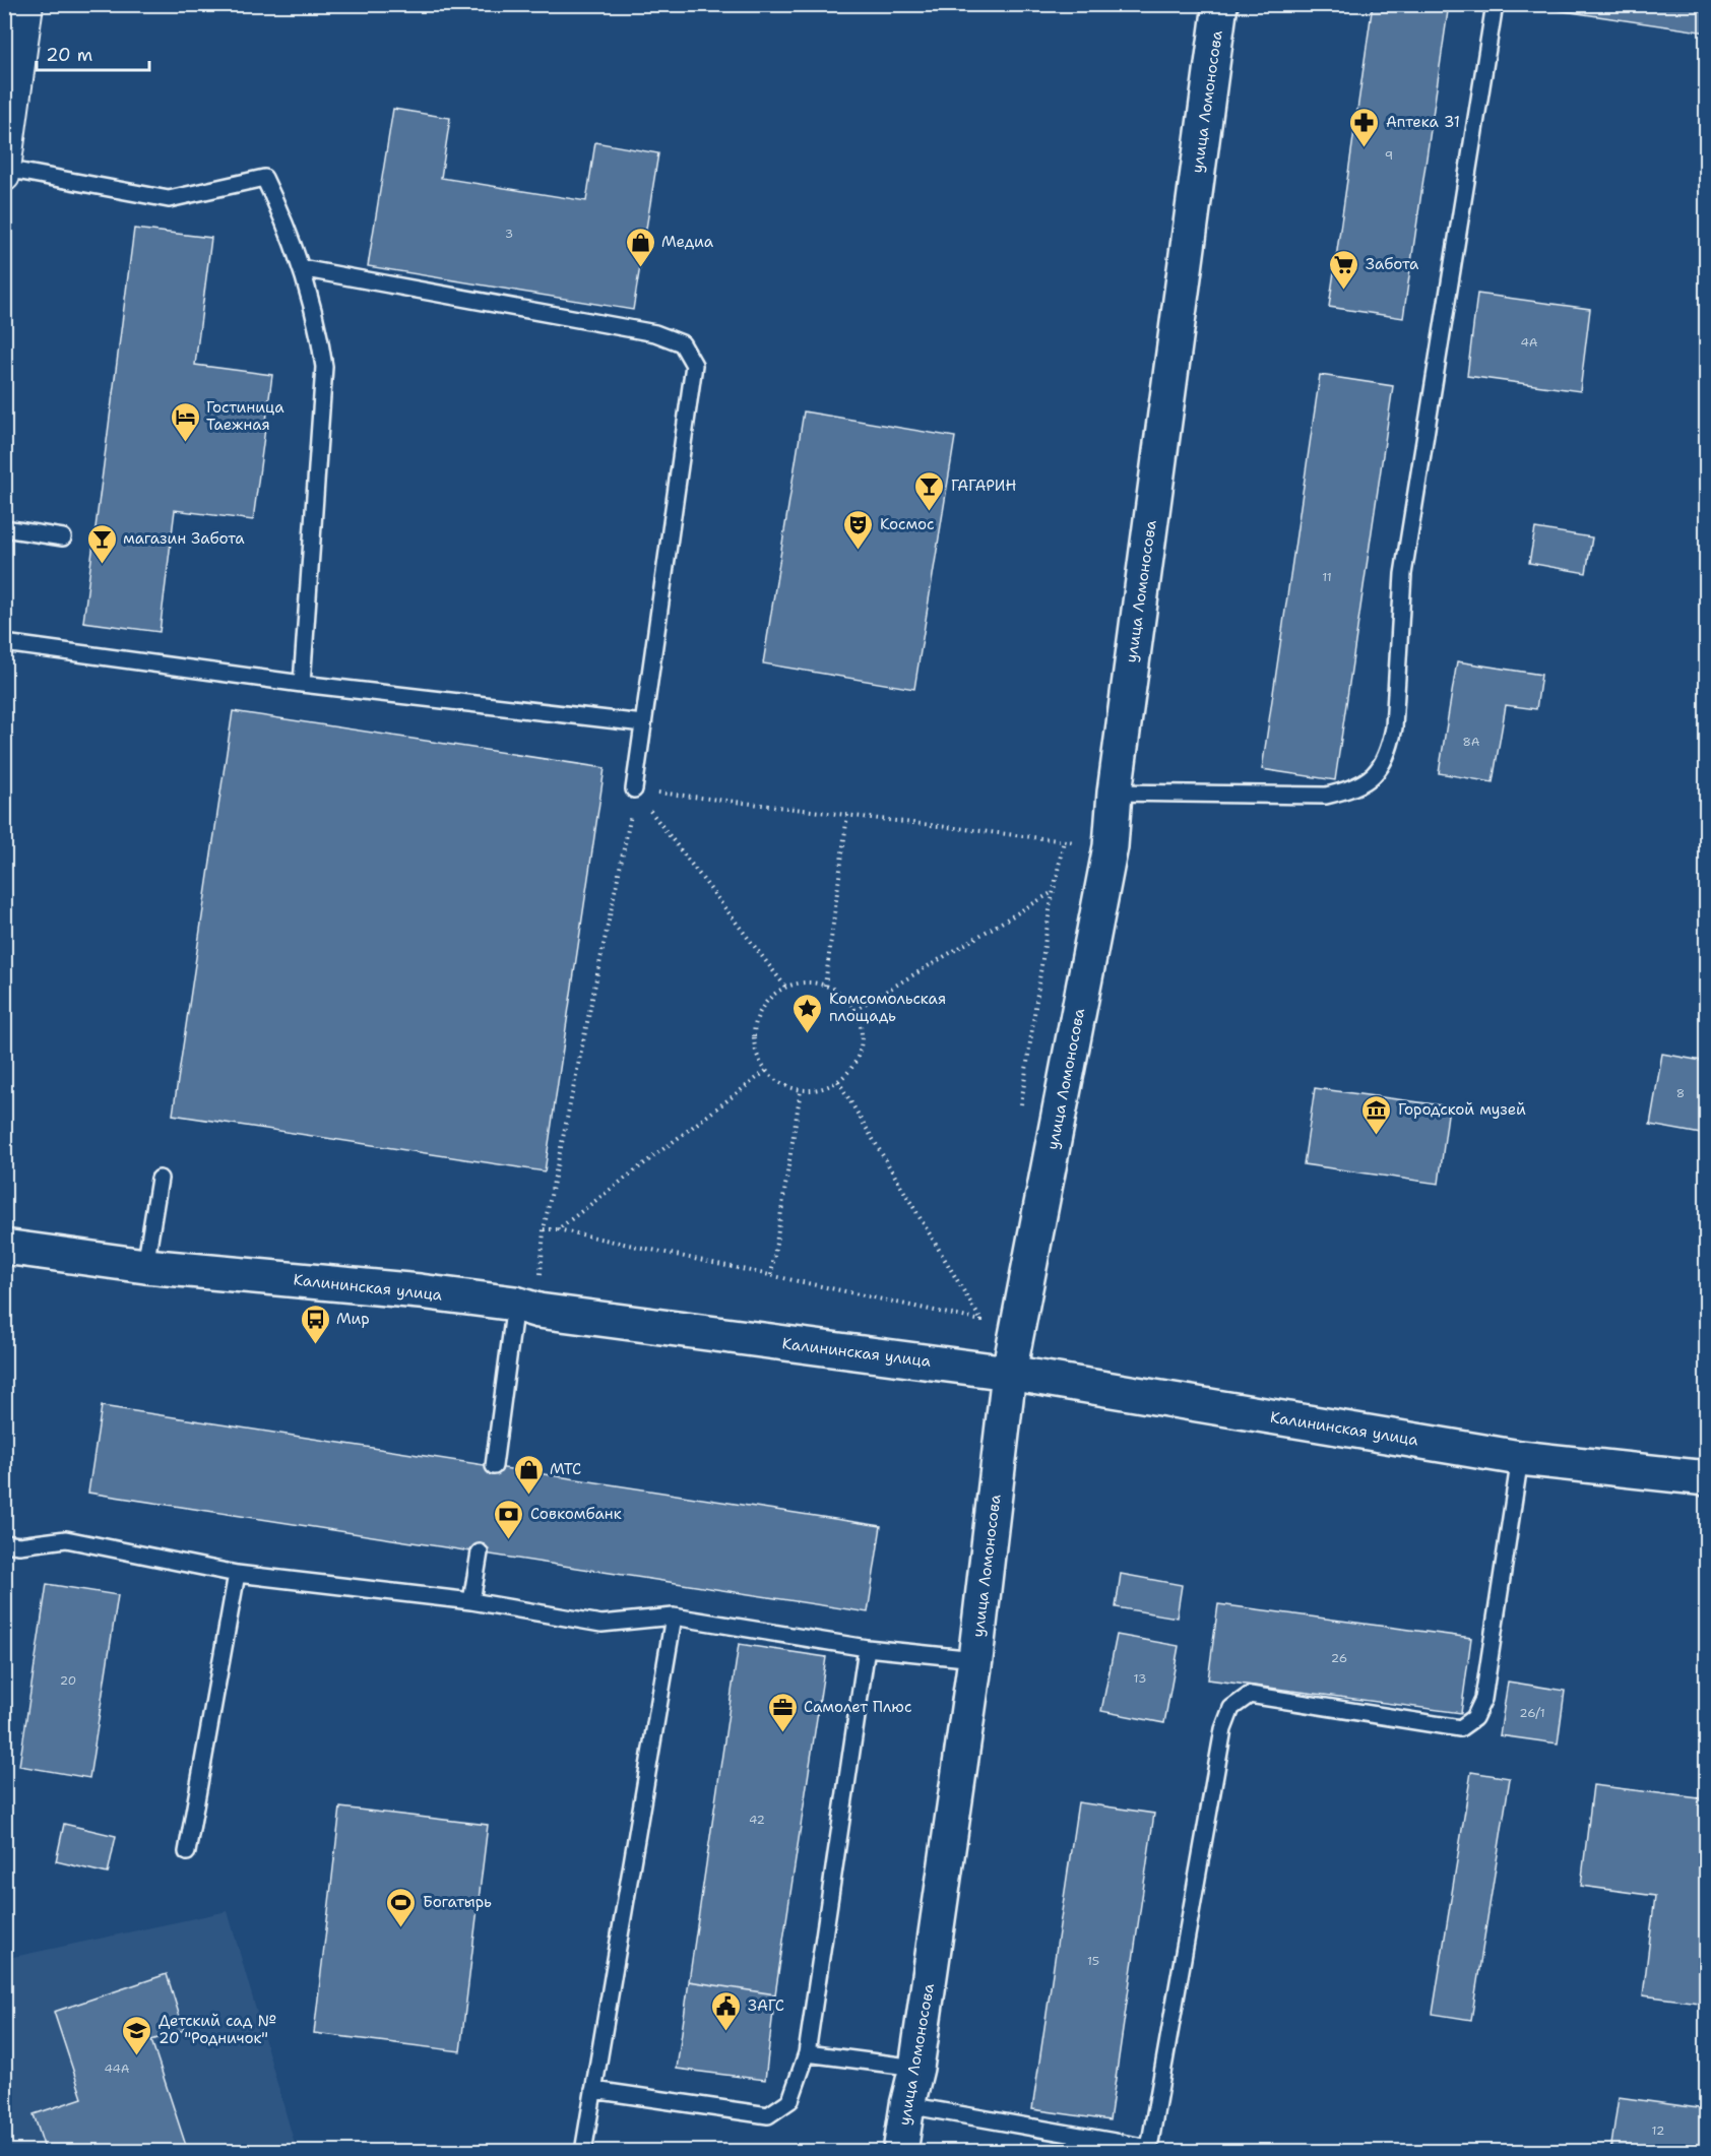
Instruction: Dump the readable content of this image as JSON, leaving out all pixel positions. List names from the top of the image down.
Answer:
{
  "streets": {
    "main road": ["улица Ломоносова", "Калининская улица"]
  },
  "crossings": [
    ["улица Ломоносова", "Калининская улица"]
  ],
  "places": {
    "pharmacy": ["Аптека 31"],
    "shop": ["Медиа", "МТС"],
    "supermarket": ["Забота"],
    "hotel": ["Гостиница Таежная"],
    "bar": ["ГАГАРИН", "магазин Забота"],
    "theatre": ["Космос"],
    "place": ["Комсомольская площадь"],
    "museum": ["Городской музей"],
    "bus stop": ["Мир"],
    "bank": ["Совкомбанк"],
    "office": ["Самолет Плюс"],
    "sports": ["Богатырь"],
    "public building": ["ЗАГС"],
    "school or university": ["Детский сад № 20 \"Родничок\""]
  },
  "house_numbers": [
    "9",
    "3",
    "4А",
    "11",
    "8А",
    "8",
    "26",
    "13",
    "20",
    "26/1",
    "42",
    "15",
    "44А",
    "12"
  ],
  "scale_bar": "20 m"
}
